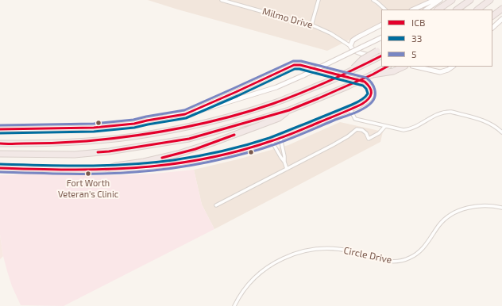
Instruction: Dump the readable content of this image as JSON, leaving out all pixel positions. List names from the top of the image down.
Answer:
{
  "streets": {
    "street": ["Milmo Drive", "Circle Drive"]
  },
  "places": ["Fort Worth Veteran's Clinic"],
  "lines": ["transit line ICB", "transit line 5", "transit line 33"],
  "legend": ["ICB", "33", "5"]
}
